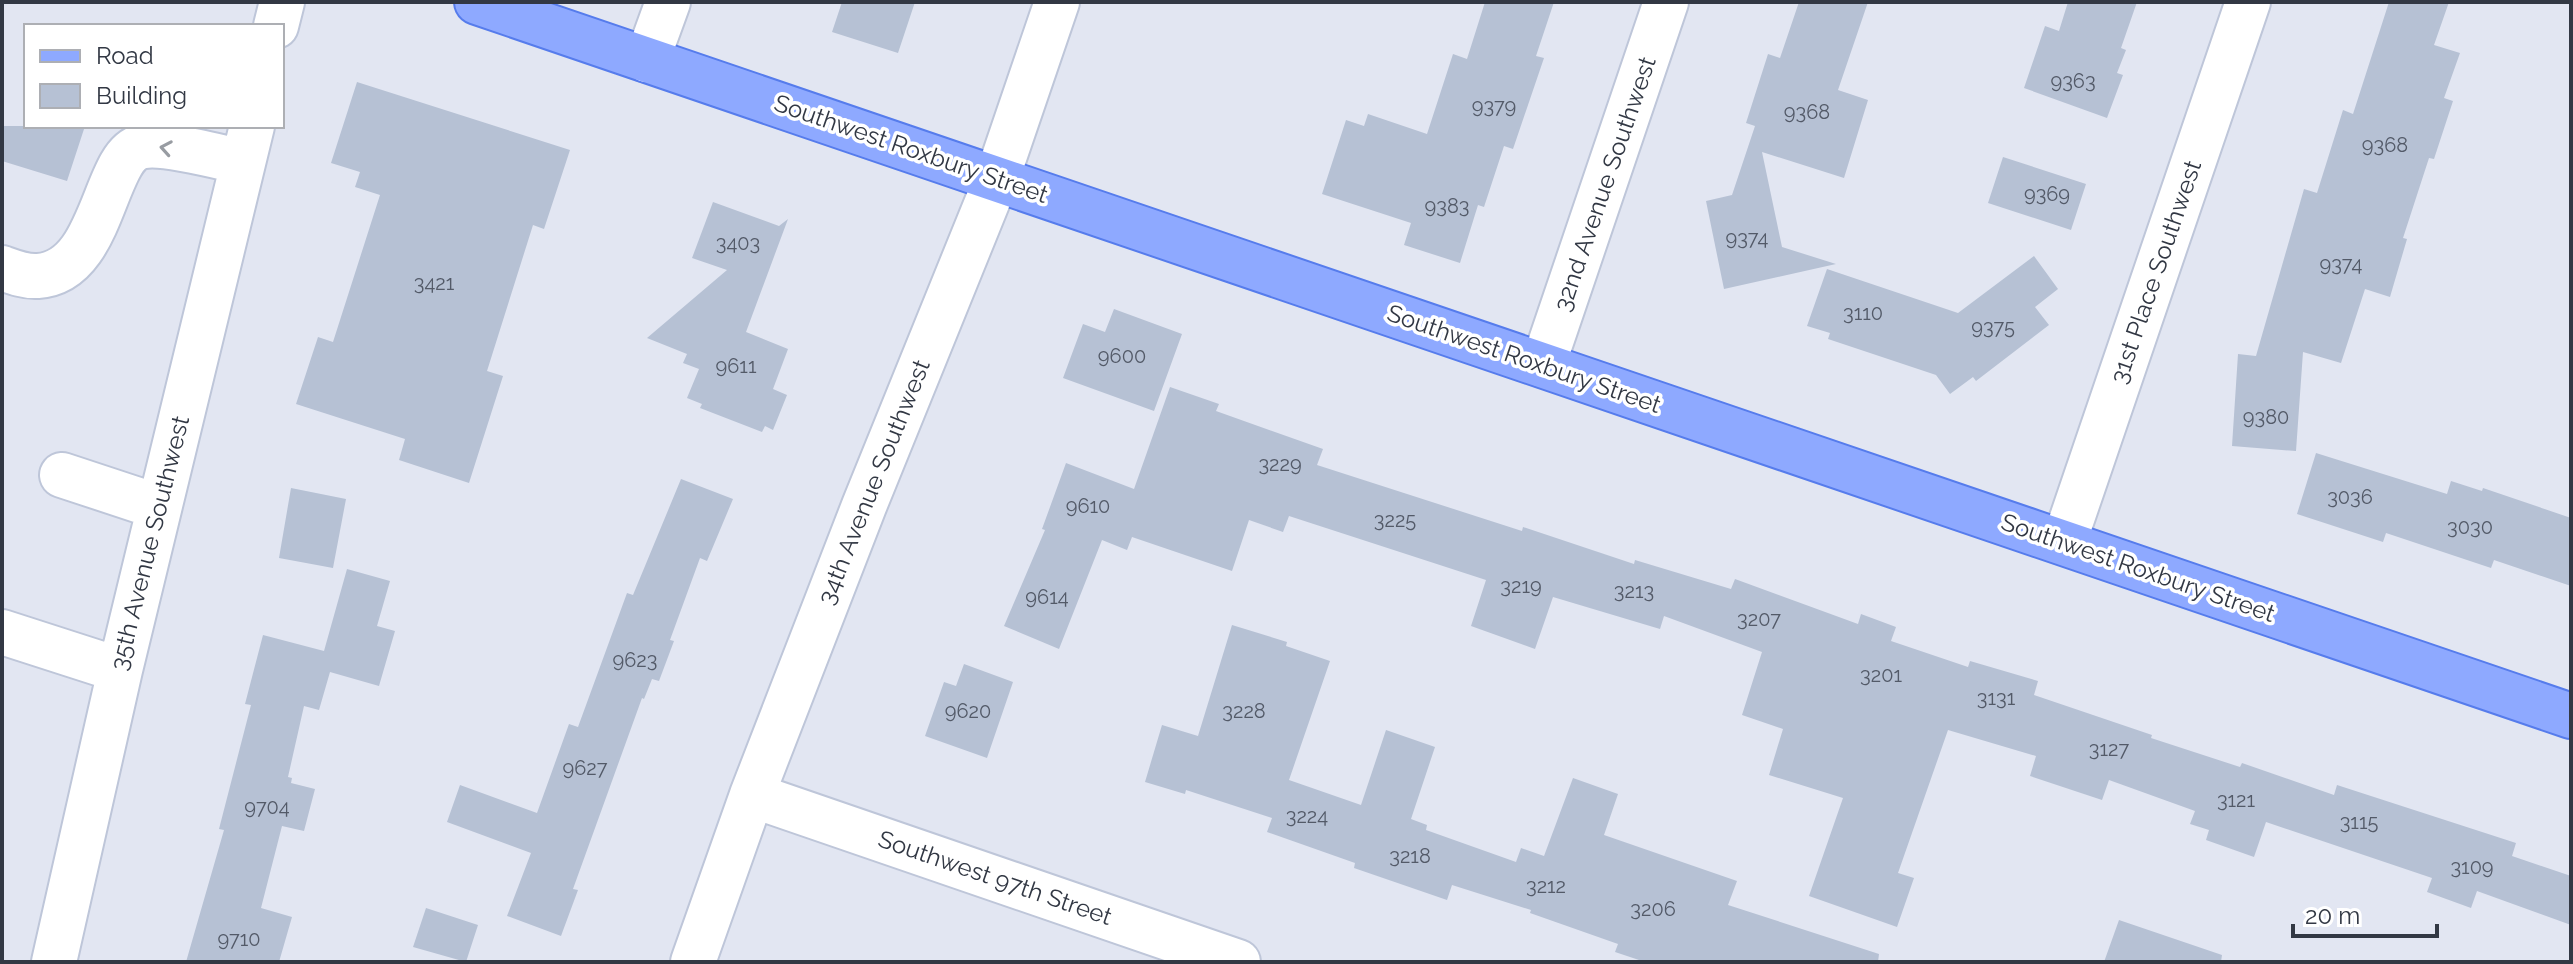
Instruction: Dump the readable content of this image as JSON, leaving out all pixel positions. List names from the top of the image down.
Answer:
{
  "streets": {
    "main road": ["Southwest Roxbury Street"],
    "street": [
      "32nd Avenue Southwest",
      "31st Place Southwest",
      "34th Avenue Southwest",
      "35th Avenue Southwest",
      "Southwest 97th Street"
    ]
  },
  "crossings": [
    ["Southwest Roxbury Street", "32nd Avenue Southwest"],
    ["Southwest Roxbury Street", "31st Place Southwest"],
    ["Southwest Roxbury Street", "34th Avenue Southwest"],
    ["34th Avenue Southwest", "Southwest 97th Street"]
  ],
  "house_numbers": [
    "9363",
    "9379",
    "9368",
    "9368",
    "9369",
    "9383",
    "9374",
    "3403",
    "9374",
    "3421",
    "3110",
    "9375",
    "9600",
    "9611",
    "9380",
    "3229",
    "3036",
    "9610",
    "3225",
    "3030",
    "3219",
    "3213",
    "9614",
    "3207",
    "9623",
    "3201",
    "3131",
    "9620",
    "3228",
    "3127",
    "9627",
    "3121",
    "9704",
    "3224",
    "3115",
    "3218",
    "3109",
    "3212",
    "3206",
    "9710"
  ],
  "legend": ["Road", "Building"],
  "scale_bar": "20 m"
}
